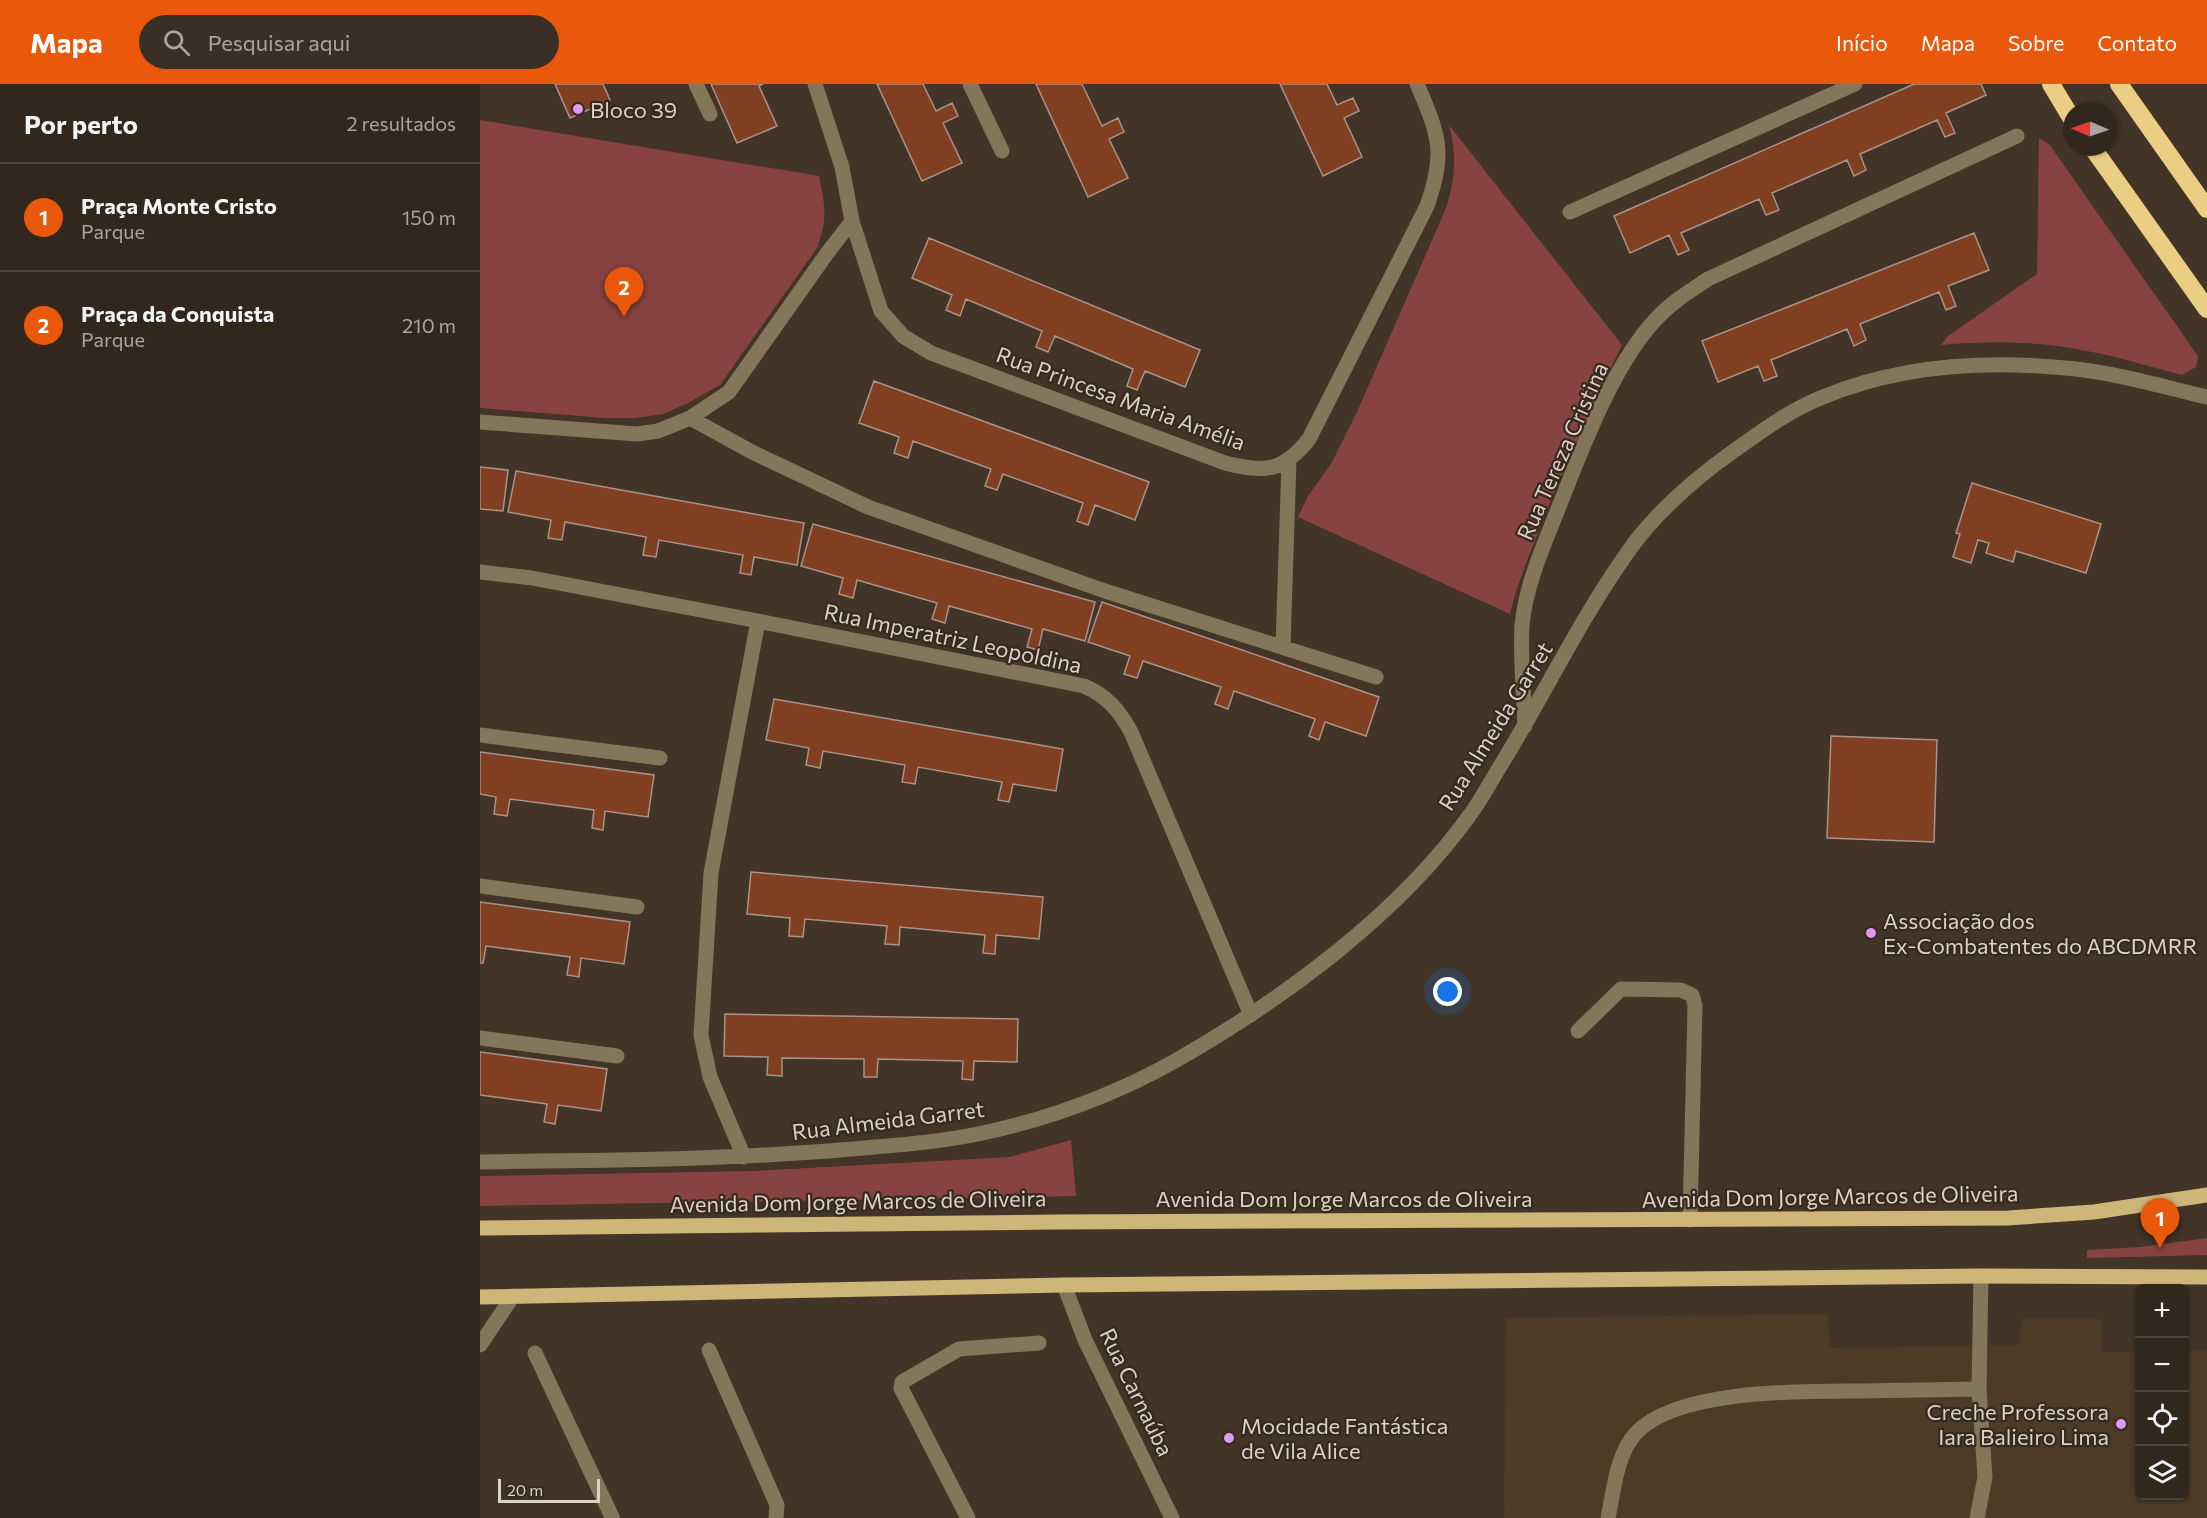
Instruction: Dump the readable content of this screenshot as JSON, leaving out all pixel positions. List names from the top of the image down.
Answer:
{
  "streets": {
    "main road": ["Avenida Dom Jorge Marcos de Oliveira"],
    "street": [
      "Rua Princesa Maria Amélia",
      "Rua Tereza Cristina",
      "Rua Imperatriz Leopoldina",
      "Rua Almeida Garret",
      "Rua Carnaúba"
    ]
  },
  "crossings": [
    ["Rua Tereza Cristina", "Rua Almeida Garret"],
    ["Rua Imperatriz Leopoldina", "Rua Almeida Garret"]
  ],
  "places": [
    "Bloco 39",
    "Associação dos Ex-Combatentes do ABCDMRR",
    "Creche Professora Iara Balieiro Lima",
    "Mocidade Fantástica de Vila Alice"
  ],
  "scale_bar": "20 m",
  "north": "left",
  "page": {
    "header": "Mapa",
    "search": "Pesquisar aqui",
    "nav": [
      "Início",
      "Mapa",
      "Sobre",
      "Contato"
    ],
    "heading": ["Por perto", "2 resultados"],
    "list": [
      {
        "mark": "1",
        "name": "Praça Monte Cristo",
        "note": "Parque",
        "value": "150 m"
      },
      {
        "mark": "2",
        "name": "Praça da Conquista",
        "note": "Parque",
        "value": "210 m"
      }
    ],
    "pins": ["2", "1"],
    "map_buttons": ["+", "−"],
    "scale": "20 m"
  }
}
